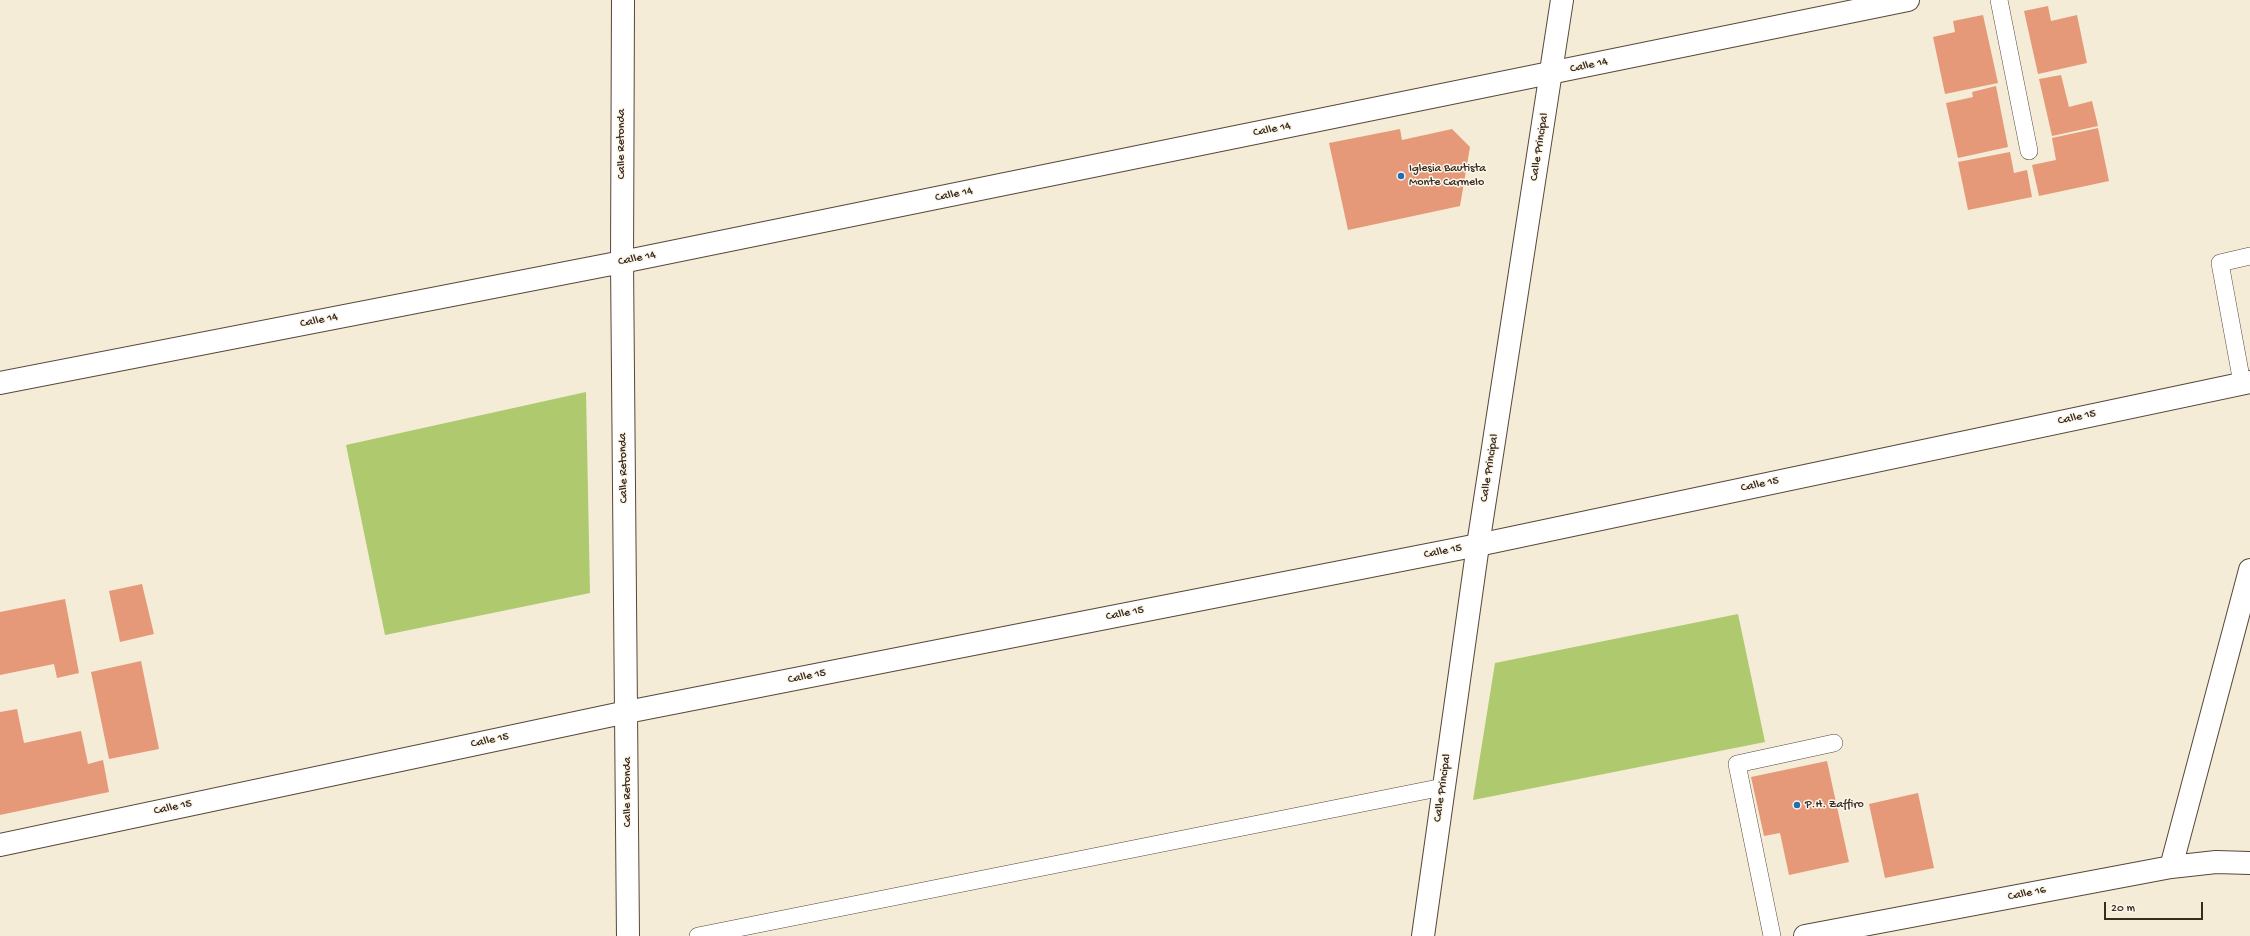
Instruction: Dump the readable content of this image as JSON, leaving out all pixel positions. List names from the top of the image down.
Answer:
{
  "streets": {
    "street": [
      "Calle 14",
      "Calle Retonda",
      "Calle Principal",
      "Calle 15",
      "Calle 16"
    ]
  },
  "crossings": [
    ["Calle 14", "Calle Retonda"],
    ["Calle 14", "Calle Principal"],
    ["Calle Retonda", "Calle 15"],
    ["Calle Principal", "Calle 15"]
  ],
  "places": ["Iglesia Bautista Monte Carmelo", "P.H. Zaffiro"],
  "scale_bar": "20 m"
}
